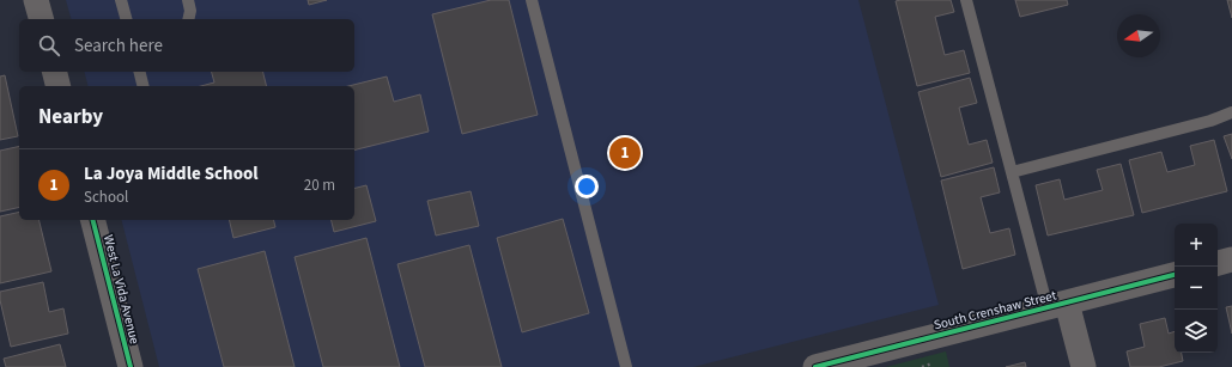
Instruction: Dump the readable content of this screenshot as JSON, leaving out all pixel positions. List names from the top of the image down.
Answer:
{
  "streets": {
    "street": ["West La Vida Avenue", "South Crenshaw Street"]
  },
  "north": "left",
  "page": {
    "search": "Search here",
    "heading": "Nearby",
    "pins": "1",
    "list": [
      {
        "mark": "1",
        "name": "La Joya Middle School",
        "note": "School",
        "value": "20 m"
      }
    ],
    "map_buttons": ["+", "−"]
  }
}
